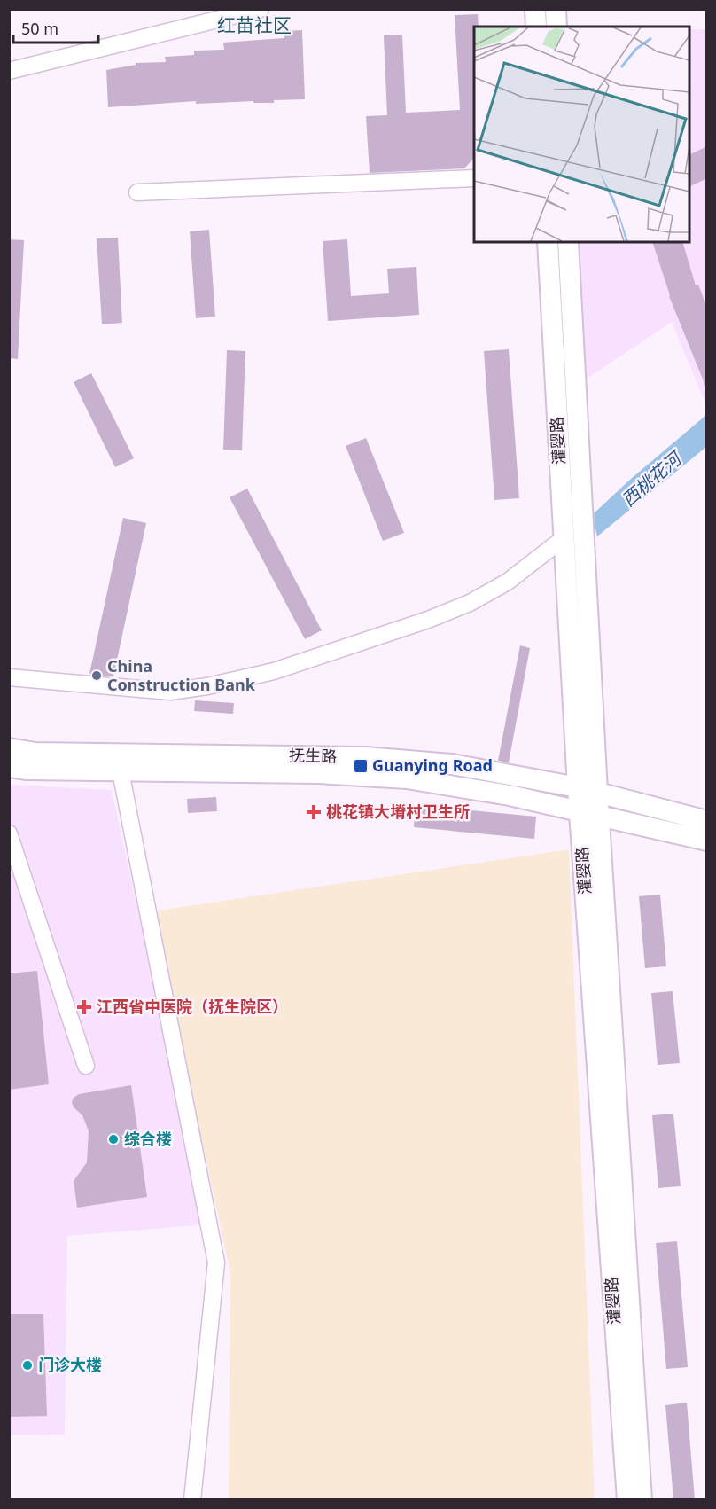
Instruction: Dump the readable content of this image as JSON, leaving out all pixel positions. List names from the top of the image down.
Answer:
{
  "streets": {
    "main road": ["灌婴路", "抚生路"]
  },
  "crossings": [
    ["灌婴路", "抚生路"]
  ],
  "districts": ["红苗社区"],
  "water": ["西桃花河"],
  "places": {
    "other": ["China Construction Bank", "综合楼", "门诊大楼"],
    "transit": ["Guanying Road"],
    "health": ["桃花镇大塉村卫生所", "江西省中医院（抚生院区）"]
  },
  "scale_bar": "50 m"
}
